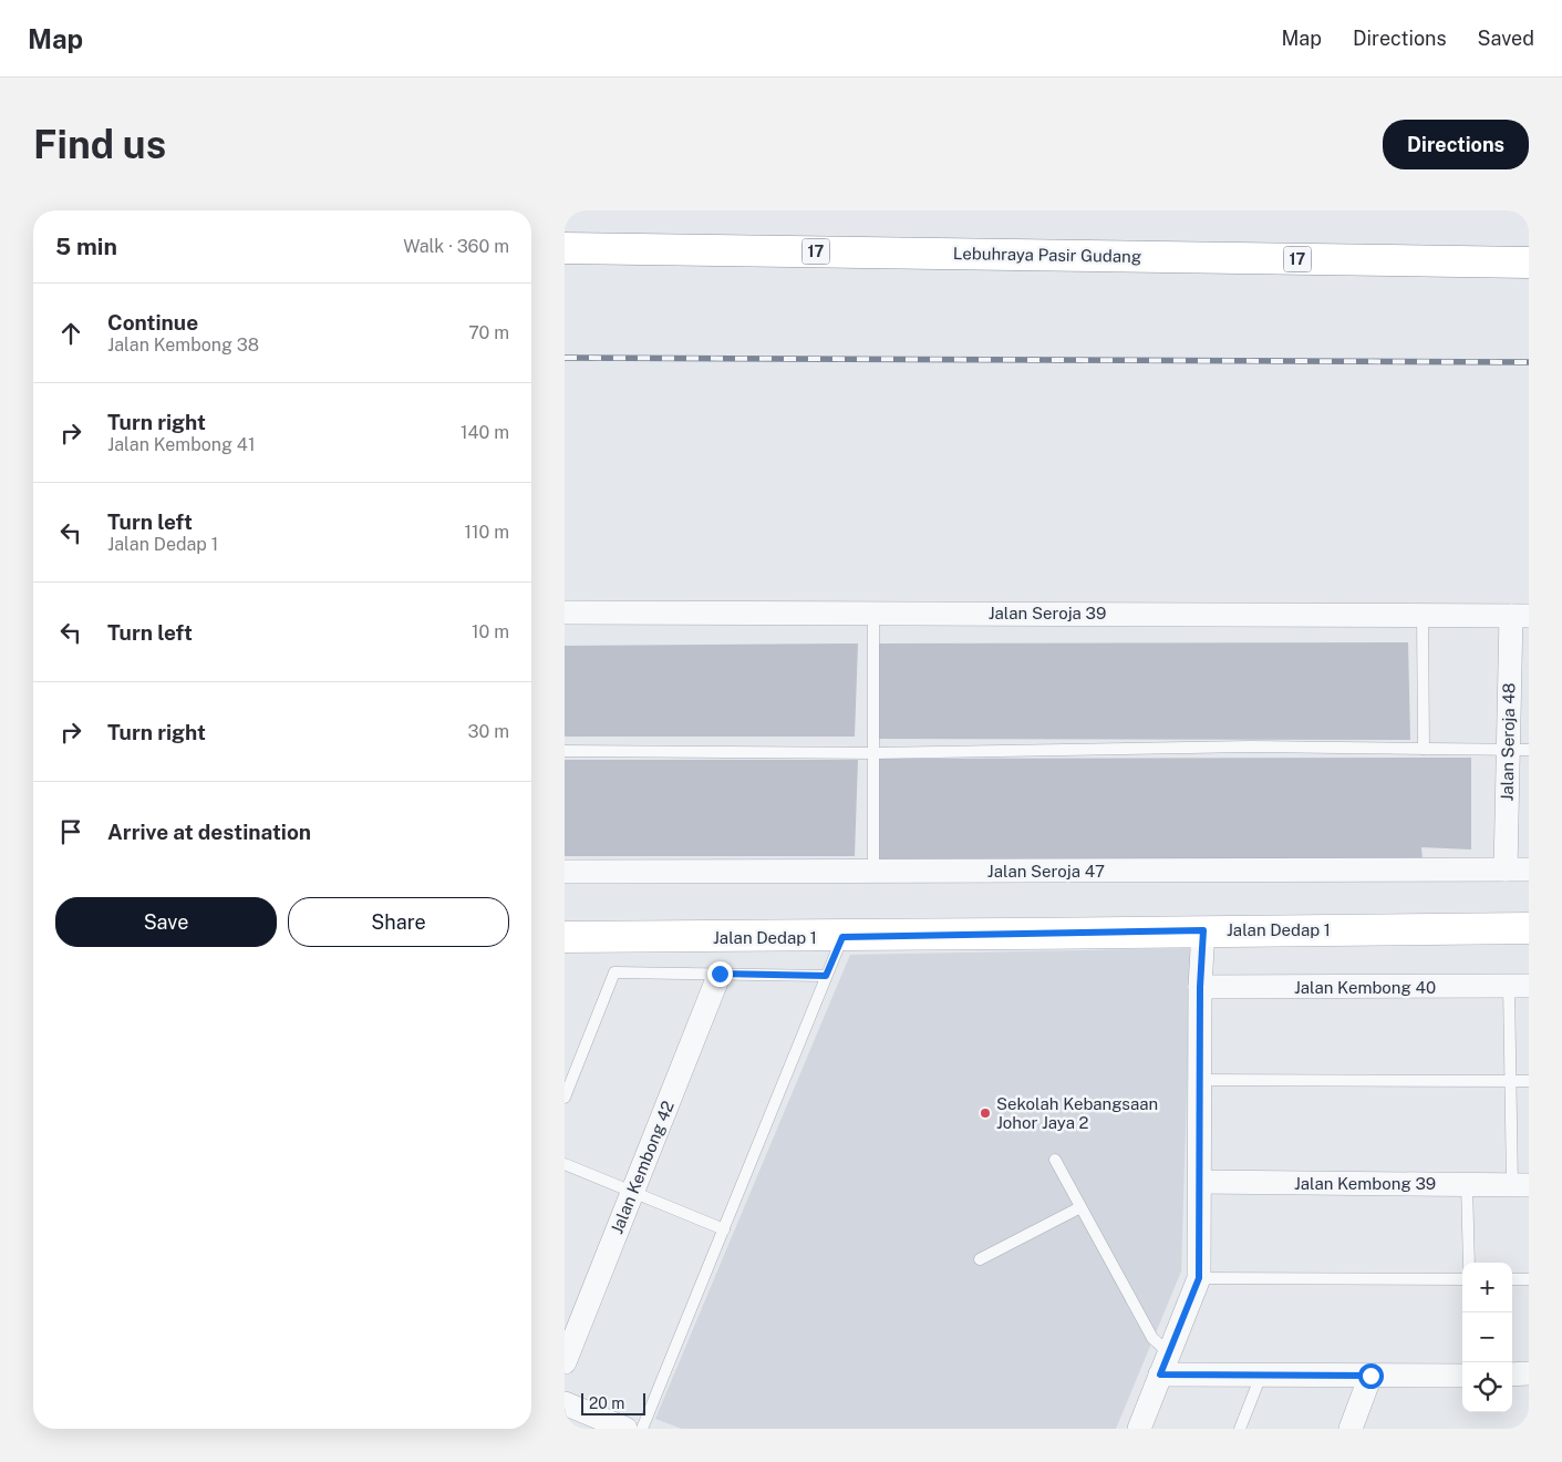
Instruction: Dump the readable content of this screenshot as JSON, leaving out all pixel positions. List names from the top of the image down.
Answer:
{
  "streets": {
    "main road": ["17", "Lebuhraya Pasir Gudang", "Jalan Dedap 1"],
    "street": [
      "Jalan Seroja 39",
      "Jalan Seroja 48",
      "Jalan Seroja 47",
      "Jalan Kembong 40",
      "Jalan Kembong 42",
      "Jalan Kembong 39"
    ]
  },
  "crossings": [
    ["Jalan Seroja 39", "Jalan Seroja 48"],
    ["Jalan Seroja 48", "Jalan Seroja 47"]
  ],
  "places": ["Sekolah Kebangsaan Johor Jaya 2"],
  "scale_bar": "20 m",
  "page": {
    "header": "Map",
    "nav": ["Map", "Directions", "Saved"],
    "buttons": [
      "Directions",
      ["Save", "Share"]
    ],
    "title": "Find us",
    "heading": ["5 min", "Walk · 360 m"],
    "list": [
      ["Continue", "Jalan Kembong 38", "70 m"],
      ["Turn right", "Jalan Kembong 41", "140 m"],
      ["Turn left", "Jalan Dedap 1", "110 m"],
      ["Turn left", "10 m"],
      ["Turn right", "30 m"],
      "Arrive at destination"
    ],
    "map_buttons": ["+", "−"],
    "scale": "20 m"
  }
}
